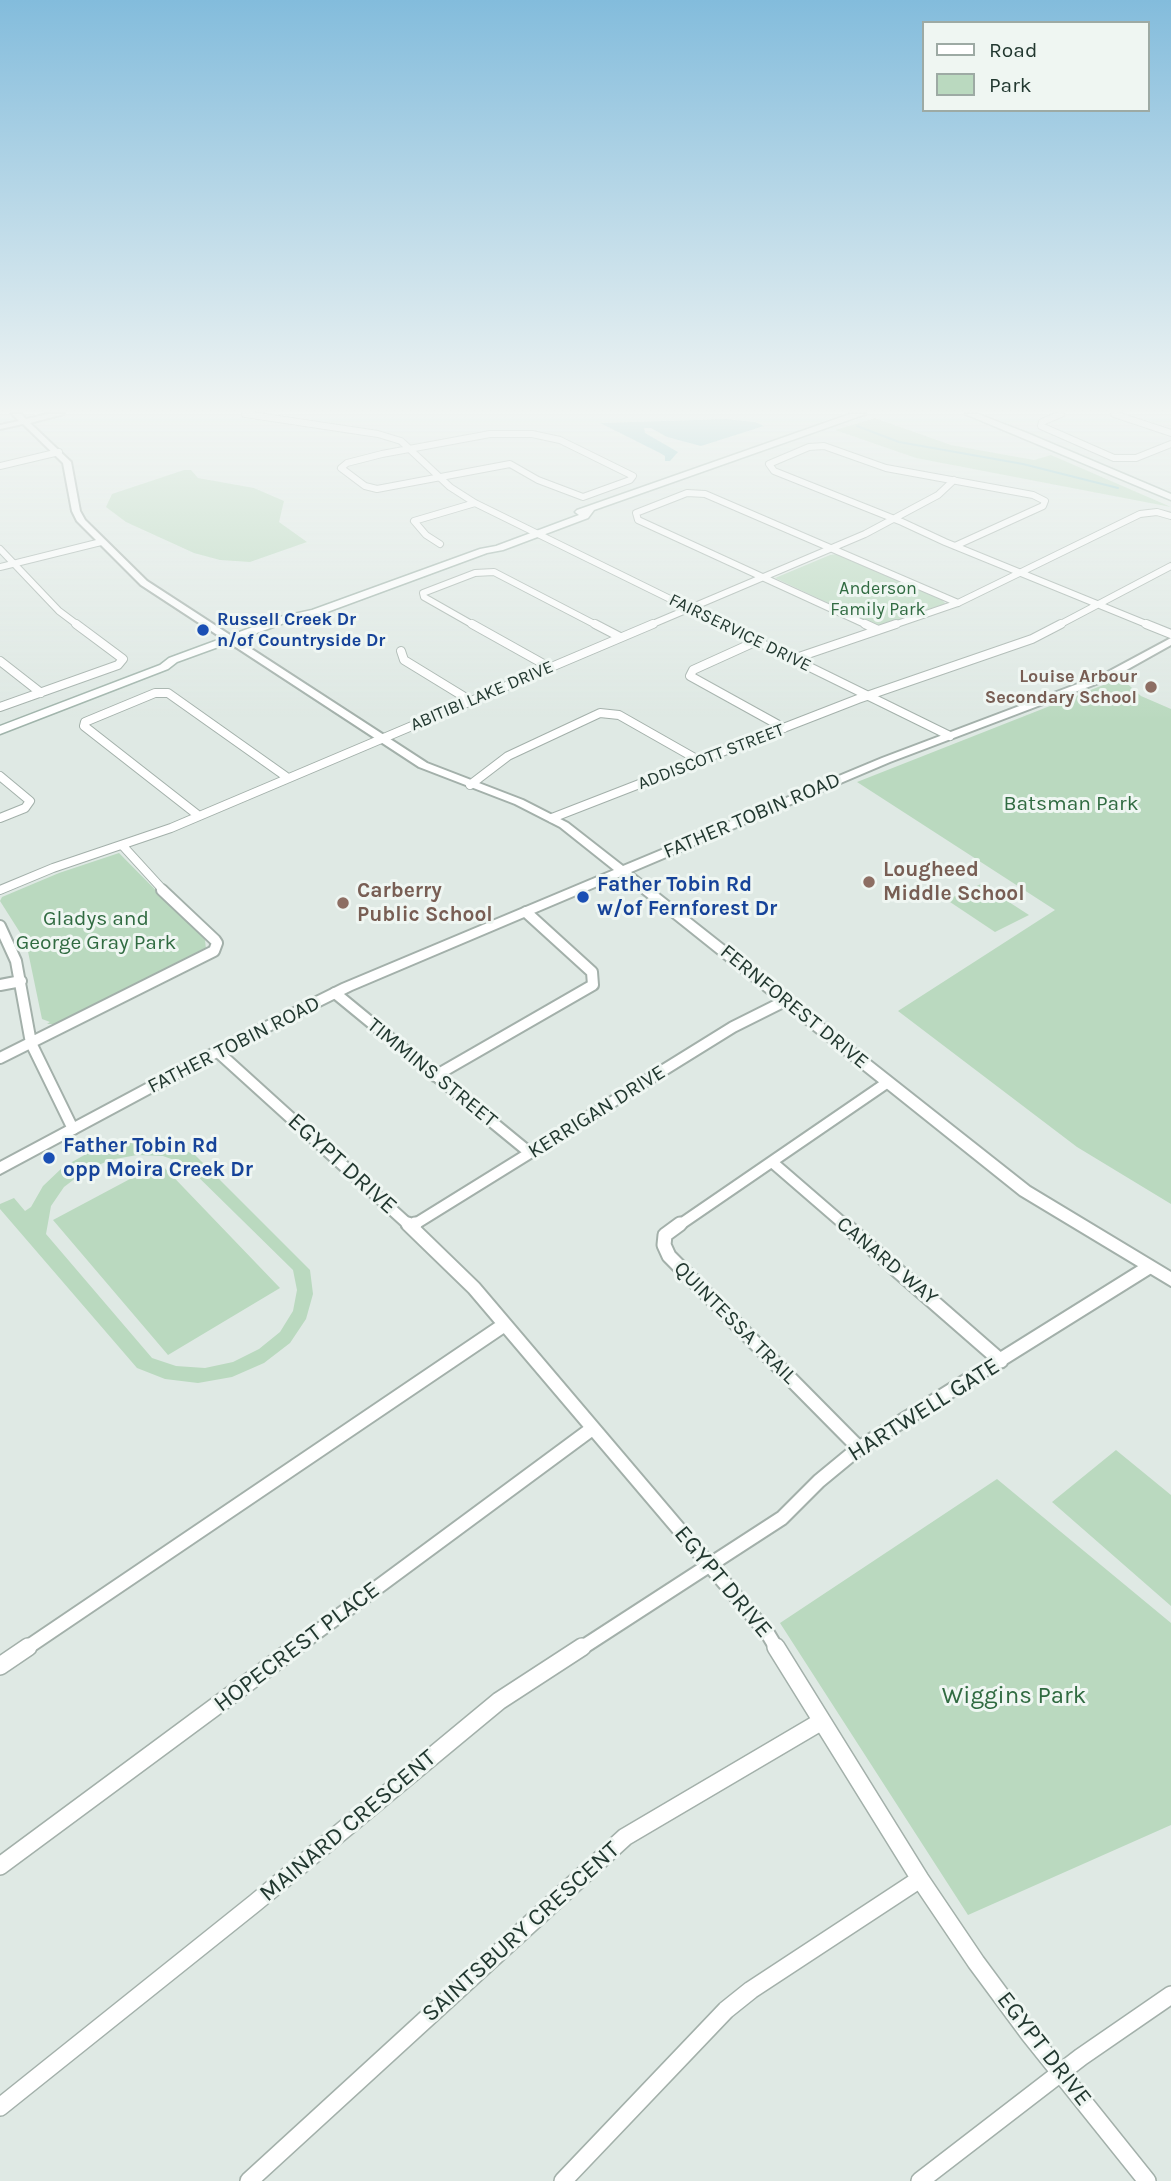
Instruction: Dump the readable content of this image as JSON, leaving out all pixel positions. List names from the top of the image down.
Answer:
{
  "streets": {
    "street": [
      "FAIRSERVICE DRIVE",
      "ABITIBI LAKE DRIVE",
      "ADDISCOTT STREET",
      "FATHER TOBIN ROAD",
      "FERNFOREST DRIVE",
      "TIMMINS STREET",
      "KERRIGAN DRIVE",
      "EGYPT DRIVE",
      "CANARD WAY",
      "QUINTESSA TRAIL",
      "HARTWELL GATE",
      "HOPECREST PLACE",
      "MAINARD CRESCENT",
      "SAINTSBURY CRESCENT"
    ]
  },
  "crossings": [
    ["FAIRSERVICE DRIVE", "ABITIBI LAKE DRIVE"],
    ["FAIRSERVICE DRIVE", "ADDISCOTT STREET"],
    ["FAIRSERVICE DRIVE", "FATHER TOBIN ROAD"],
    ["ABITIBI LAKE DRIVE", "FERNFOREST DRIVE"],
    ["ADDISCOTT STREET", "FERNFOREST DRIVE"],
    ["FATHER TOBIN ROAD", "FERNFOREST DRIVE"],
    ["FATHER TOBIN ROAD", "TIMMINS STREET"],
    ["FATHER TOBIN ROAD", "EGYPT DRIVE"],
    ["FERNFOREST DRIVE", "KERRIGAN DRIVE"],
    ["FERNFOREST DRIVE", "QUINTESSA TRAIL"],
    ["FERNFOREST DRIVE", "HARTWELL GATE"],
    ["TIMMINS STREET", "KERRIGAN DRIVE"],
    ["KERRIGAN DRIVE", "EGYPT DRIVE"],
    ["EGYPT DRIVE", "HARTWELL GATE"],
    ["EGYPT DRIVE", "HOPECREST PLACE"],
    ["EGYPT DRIVE", "MAINARD CRESCENT"],
    ["EGYPT DRIVE", "SAINTSBURY CRESCENT"],
    ["CANARD WAY", "QUINTESSA TRAIL"],
    ["CANARD WAY", "HARTWELL GATE"],
    ["QUINTESSA TRAIL", "HARTWELL GATE"],
    ["HARTWELL GATE", "MAINARD CRESCENT"]
  ],
  "parks": [
    "Anderson Family Park",
    "Batsman Park",
    "Gladys and George Gray Park",
    "Wiggins Park"
  ],
  "places": [
    "Russell Creek Dr n/of Countryside Dr",
    "Louise Arbour Secondary School",
    "Lougheed Middle School",
    "Father Tobin Rd w/of Fernforest Dr",
    "Carberry Public School",
    "Father Tobin Rd opp Moira Creek Dr"
  ],
  "legend": ["Road", "Park"]
}
